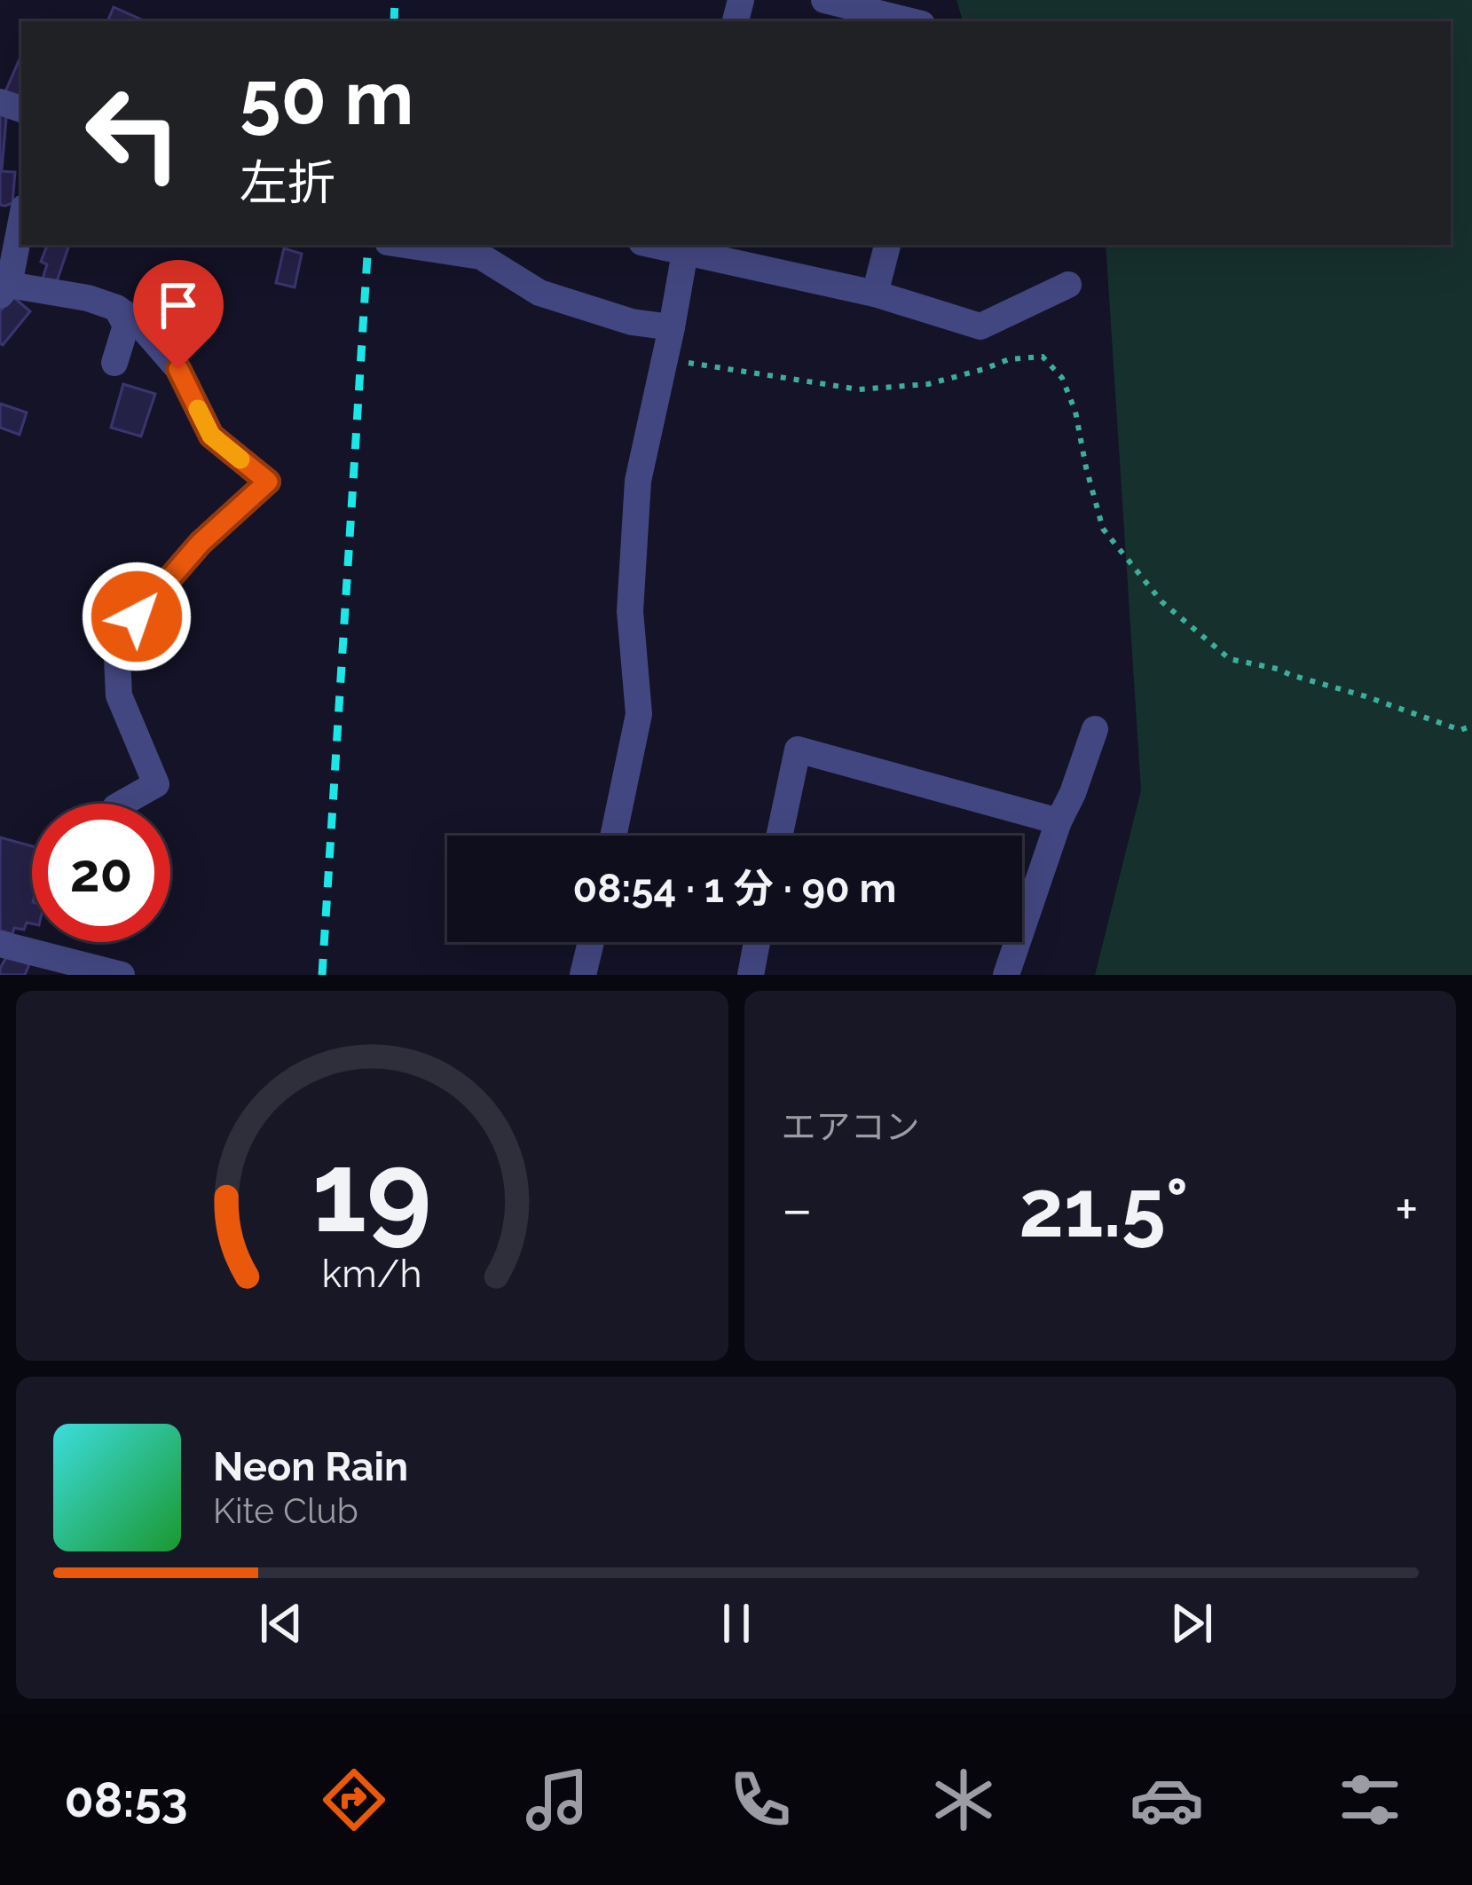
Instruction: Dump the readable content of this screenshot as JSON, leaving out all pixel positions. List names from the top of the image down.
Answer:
{
  "page": {
    "turn": ["50 m", "左折"],
    "limit": "20",
    "trip": "08:54 · 1 分 · 90 m",
    "tile": "エアコン",
    "heat": ["−", "21.5°", "+"],
    "song": ["Neon Rain", "Kite Club"],
    "tabs": "08:53",
    "gauge": ["19", "km/h"]
  }
}
